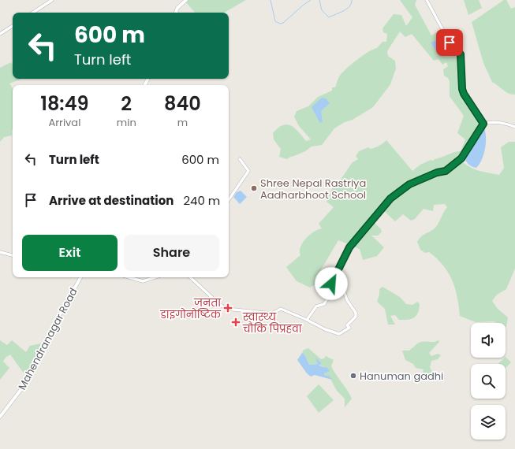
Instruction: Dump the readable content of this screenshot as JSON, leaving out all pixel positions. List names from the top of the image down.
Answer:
{
  "streets": {
    "street": ["Mahendranagar Road"]
  },
  "places": {
    "other": ["Shree Nepal Rastriya Aadharbhoot School", "Hanuman gadhi"],
    "health": ["जनता डाइगोनोष्टिक", "स्वास्थ्य चाैकि पिप्रहवा"]
  },
  "page": {
    "turn": ["600 m", "Turn left"],
    "eta": [
      "18:49",
      "Arrival",
      "2",
      "min",
      "840",
      "m"
    ],
    "list": [
      {
        "name": "Turn left",
        "value": "600 m"
      },
      {
        "name": "Arrive at destination",
        "value": "240 m"
      }
    ],
    "buttons": ["Exit", "Share"]
  }
}
